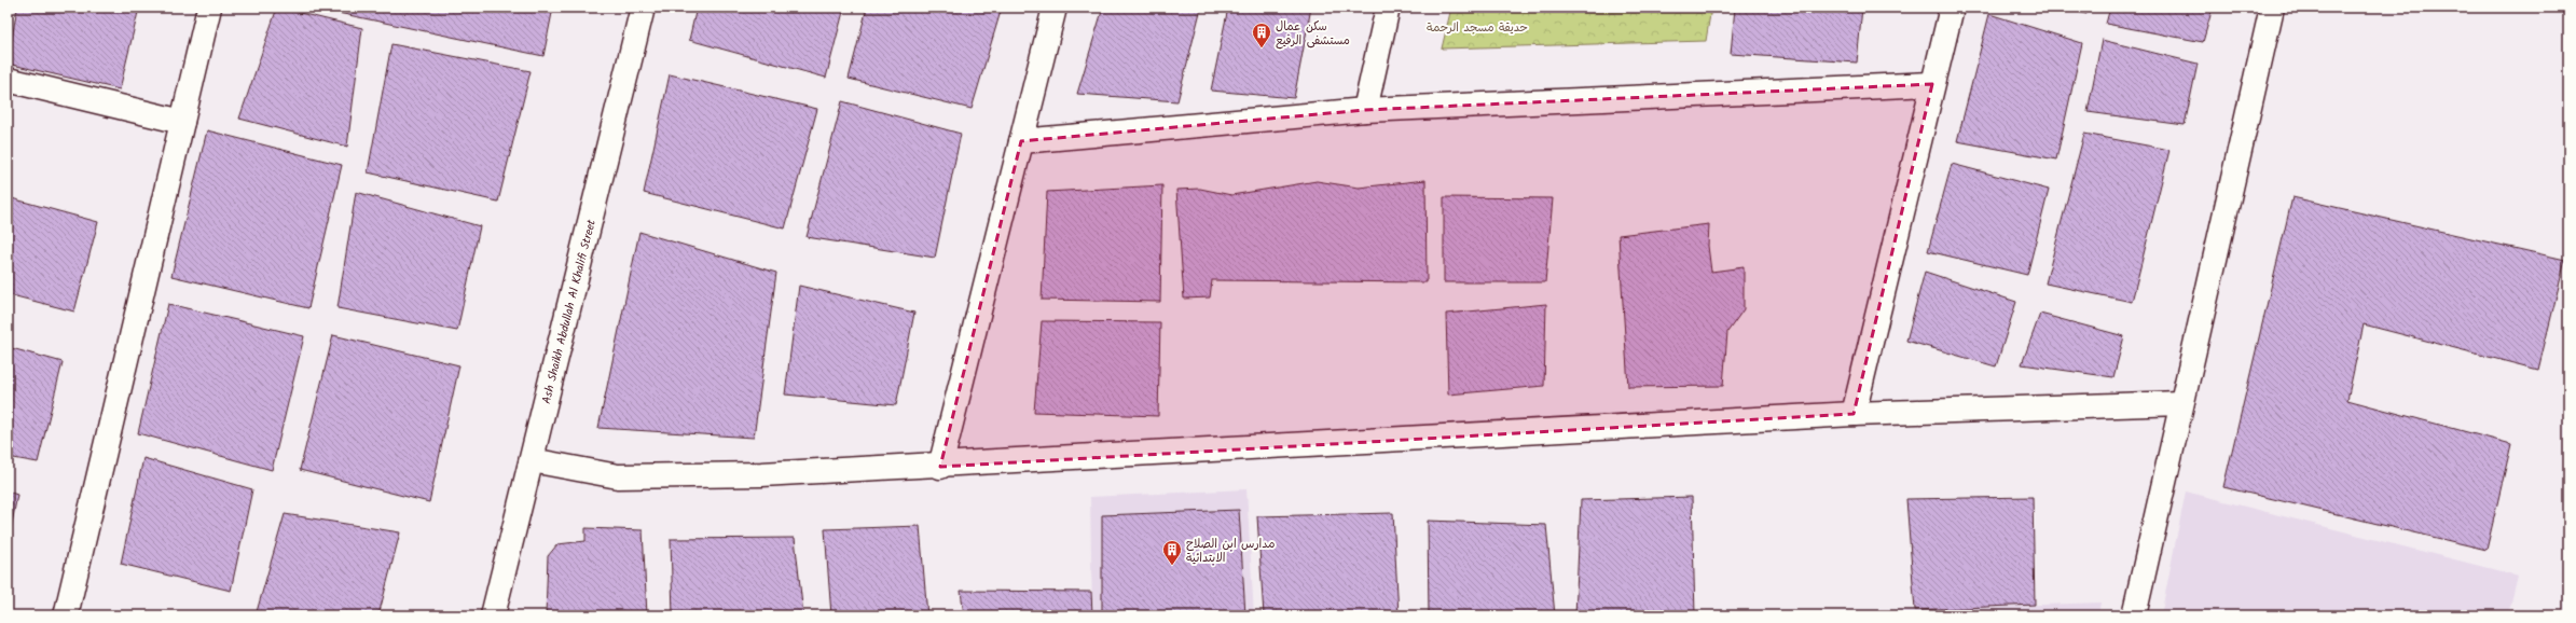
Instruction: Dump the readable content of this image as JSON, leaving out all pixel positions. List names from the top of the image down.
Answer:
{
  "streets": {
    "street": ["Ash Shaikh Abdullah Al Khalifi Street"]
  },
  "parks": ["حديقة مسجد الرحمة"],
  "places": {
    "building": ["سكن عمال مستشفى الرفيع", "مدارس ابن الصلاح الابتدائية"]
  }
}
